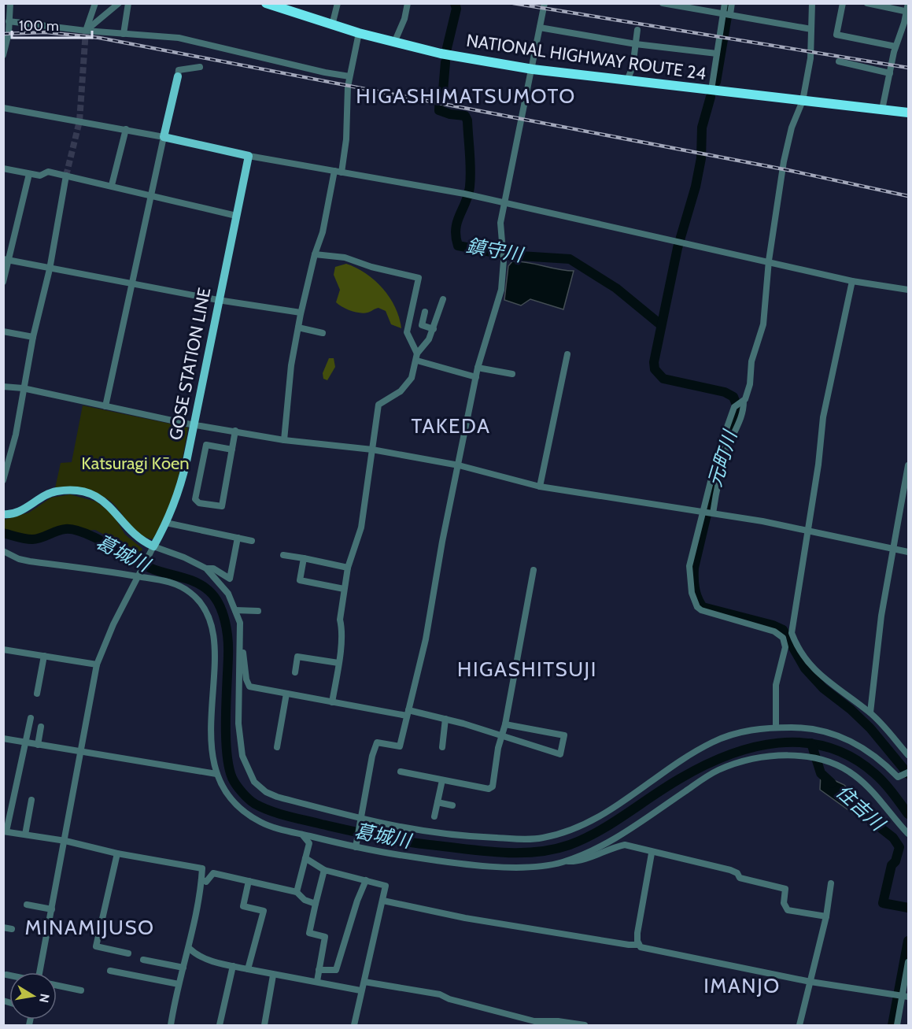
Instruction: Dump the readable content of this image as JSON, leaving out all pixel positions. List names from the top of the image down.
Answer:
{
  "streets": {
    "highway": ["NATIONAL HIGHWAY ROUTE 24"],
    "main road": ["GOSE STATION LINE"]
  },
  "districts": [
    "HIGASHIMATSUMOTO",
    "TAKEDA",
    "HIGASHITSUJI",
    "MINAMIJUSO",
    "IMANJO"
  ],
  "water": [
    "鎮守川",
    "元町川",
    "葛城川",
    "住吉川"
  ],
  "parks": ["Katsuragi Kōen"],
  "scale_bar": "100 m",
  "north": "right"
}
